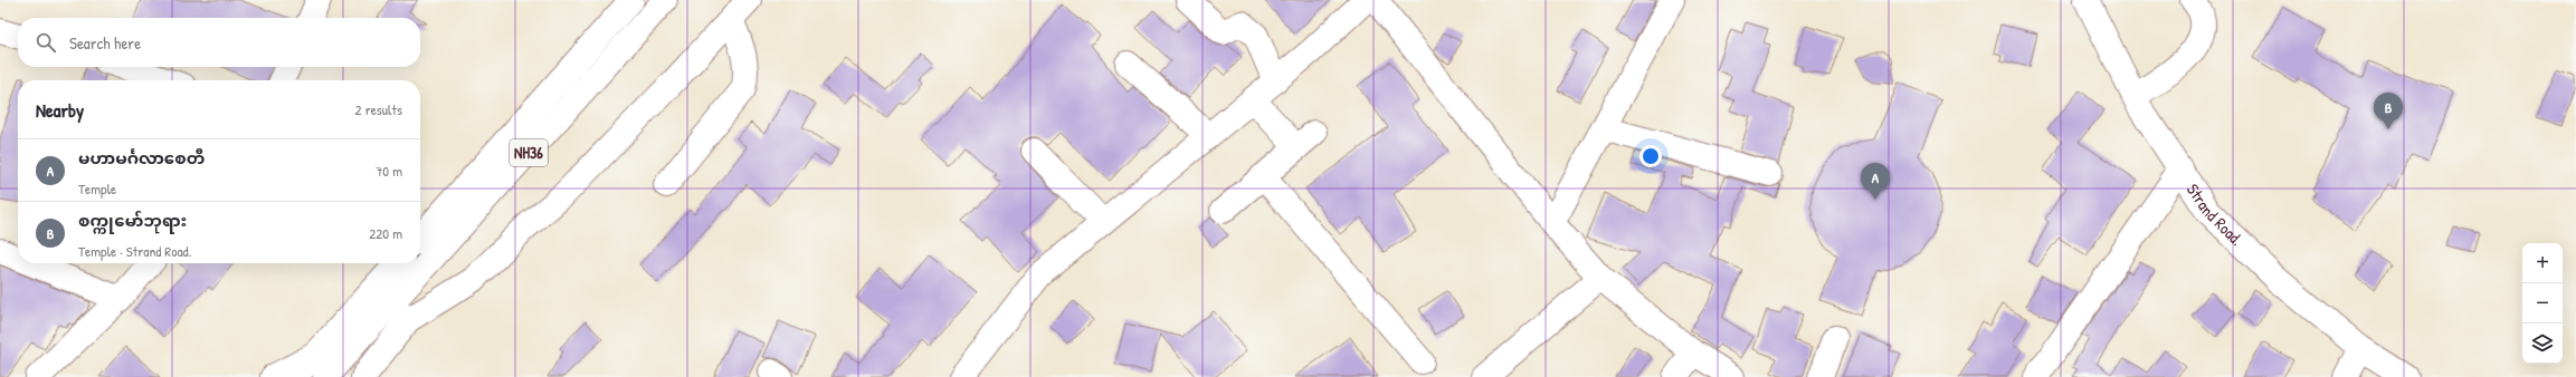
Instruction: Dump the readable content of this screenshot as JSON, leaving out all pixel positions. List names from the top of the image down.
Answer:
{
  "streets": {
    "main road": ["NH36", "Strand Road."]
  },
  "page": {
    "search": "Search here",
    "heading": ["Nearby", "2 results"],
    "pins": ["B", "A"],
    "list": [
      {
        "mark": "A",
        "name": "မဟာမင်္ဂလာစေတီ",
        "note": "Temple",
        "value": "70 m"
      },
      {
        "mark": "B",
        "name": "စက္ကုမော်ဘုရား",
        "note": "Temple · Strand Road.",
        "value": "220 m"
      }
    ],
    "map_buttons": ["+", "−"]
  }
}
